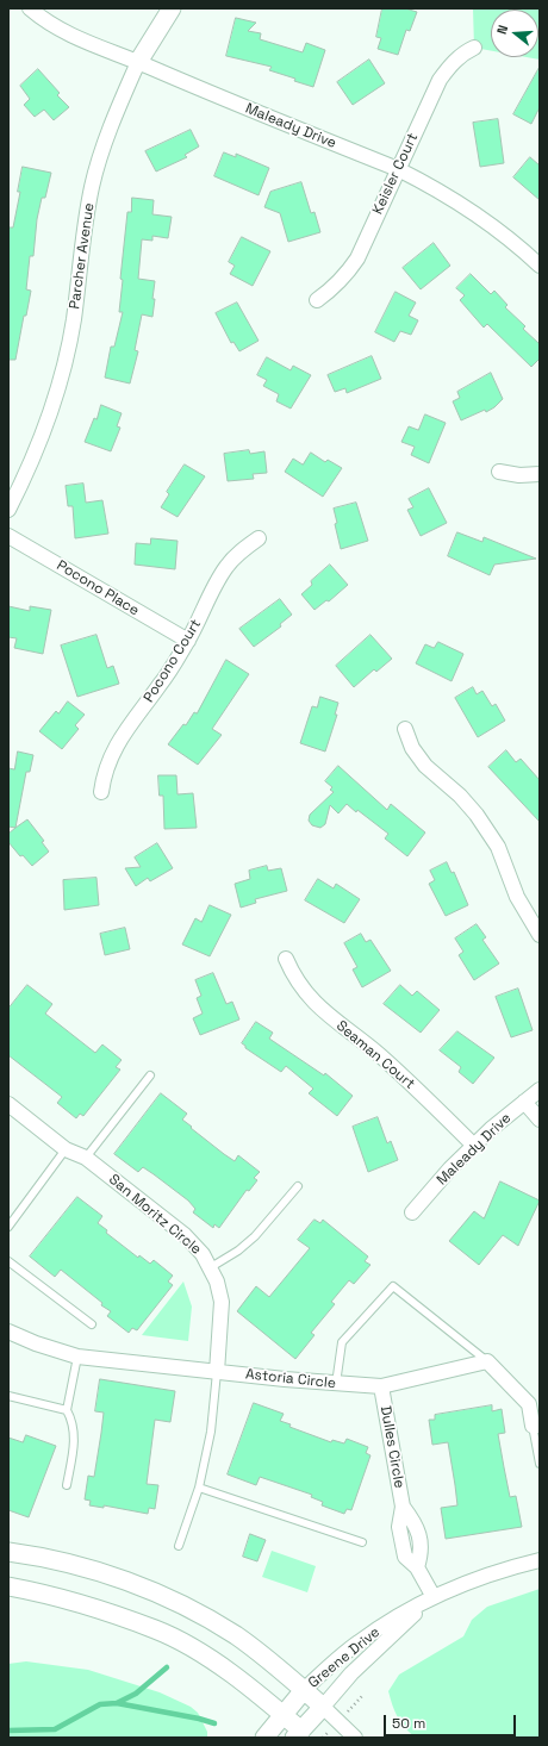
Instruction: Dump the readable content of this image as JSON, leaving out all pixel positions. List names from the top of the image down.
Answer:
{
  "streets": {
    "street": [
      "Maleady Drive",
      "Keisler Court",
      "Parcher Avenue",
      "Pocono Place",
      "Pocono Court",
      "Seaman Court",
      "San Moritz Circle",
      "Astoria Circle",
      "Dulles Circle",
      "Greene Drive"
    ]
  },
  "crossings": [
    ["Maleady Drive", "Keisler Court"],
    ["Maleady Drive", "Parcher Avenue"],
    ["Maleady Drive", "Seaman Court"],
    ["Pocono Place", "Pocono Court"],
    ["San Moritz Circle", "Astoria Circle"],
    ["Astoria Circle", "Dulles Circle"],
    ["Dulles Circle", "Greene Drive"]
  ],
  "scale_bar": "50 m",
  "north": "left"
}
